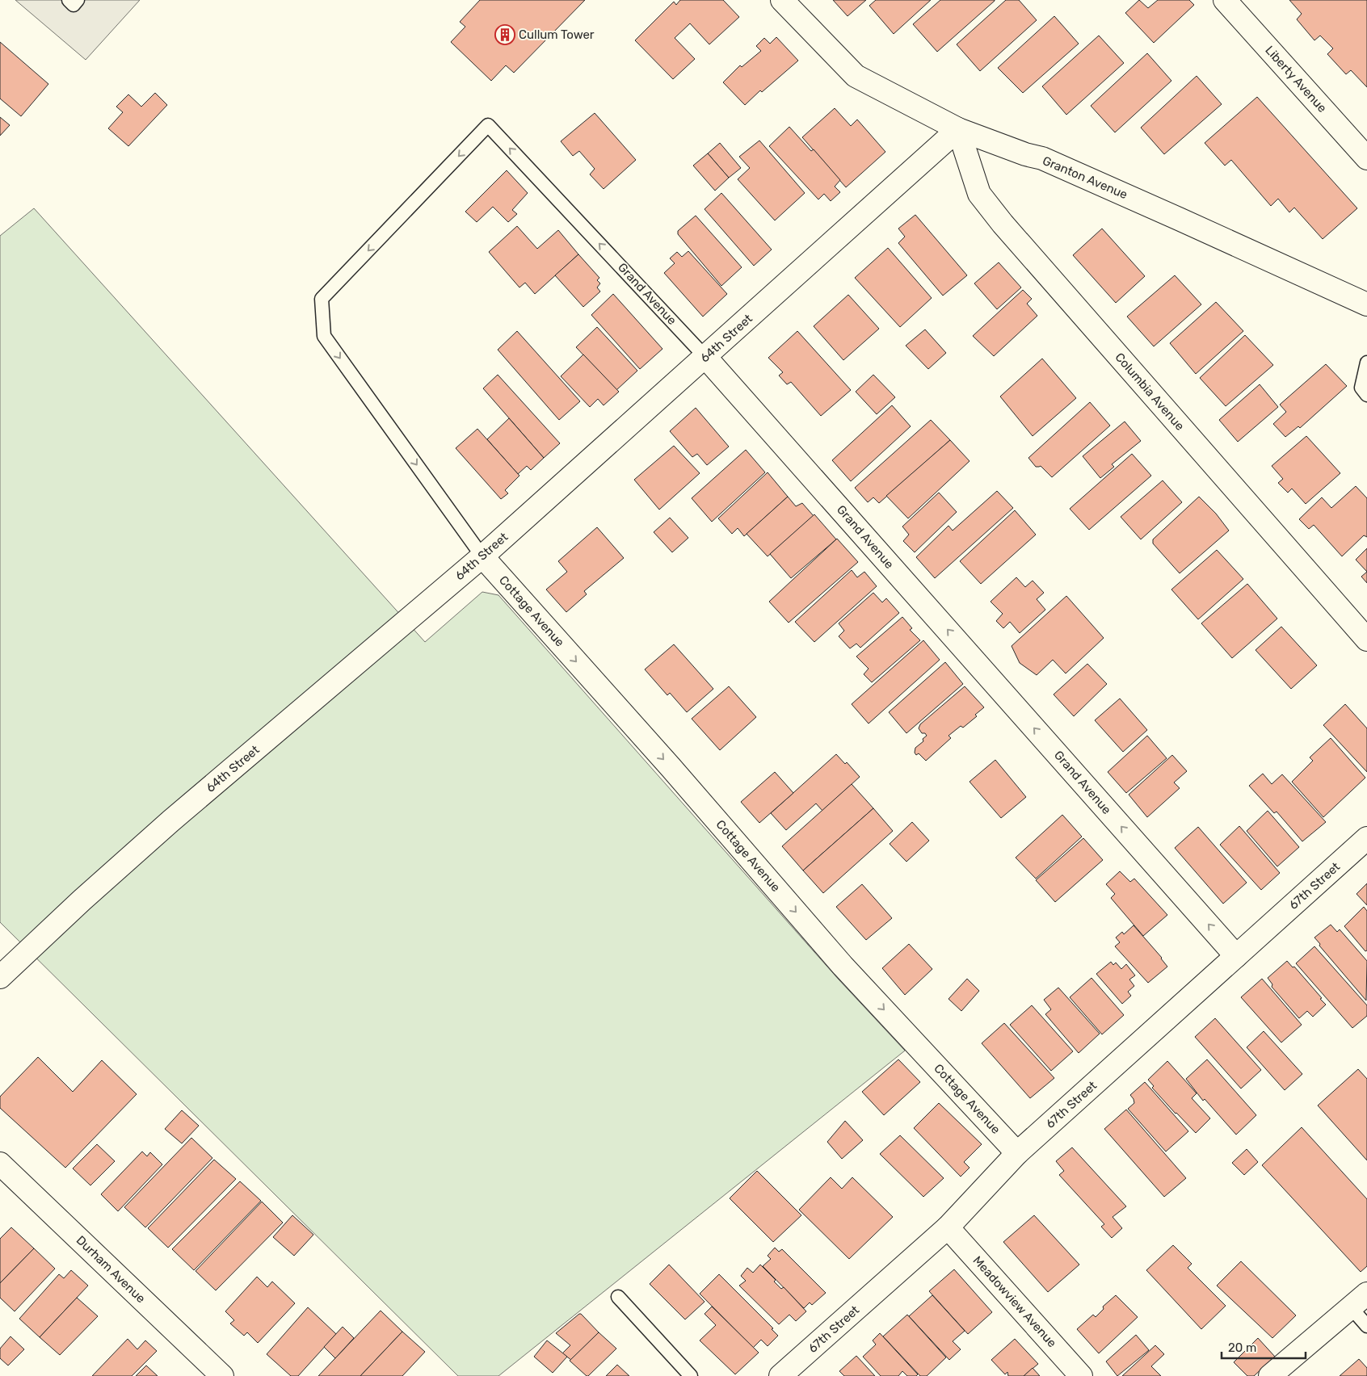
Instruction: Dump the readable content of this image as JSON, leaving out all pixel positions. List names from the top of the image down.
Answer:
{
  "streets": {
    "street": [
      "Liberty Avenue",
      "Granton Avenue",
      "Grand Avenue",
      "64th Street",
      "Columbia Avenue",
      "Cottage Avenue",
      "67th Street",
      "Durham Avenue",
      "Meadowview Avenue"
    ]
  },
  "crossings": [
    ["Granton Avenue", "64th Street"],
    ["Granton Avenue", "Columbia Avenue"],
    ["Grand Avenue", "64th Street"],
    ["Grand Avenue", "Cottage Avenue"],
    ["Grand Avenue", "67th Street"],
    ["64th Street", "Columbia Avenue"],
    ["64th Street", "Cottage Avenue"],
    ["Cottage Avenue", "67th Street"],
    ["67th Street", "Meadowview Avenue"]
  ],
  "one_way": ["Cottage Avenue"],
  "places": {
    "building": ["Cullum Tower"]
  },
  "scale_bar": "20 m"
}
